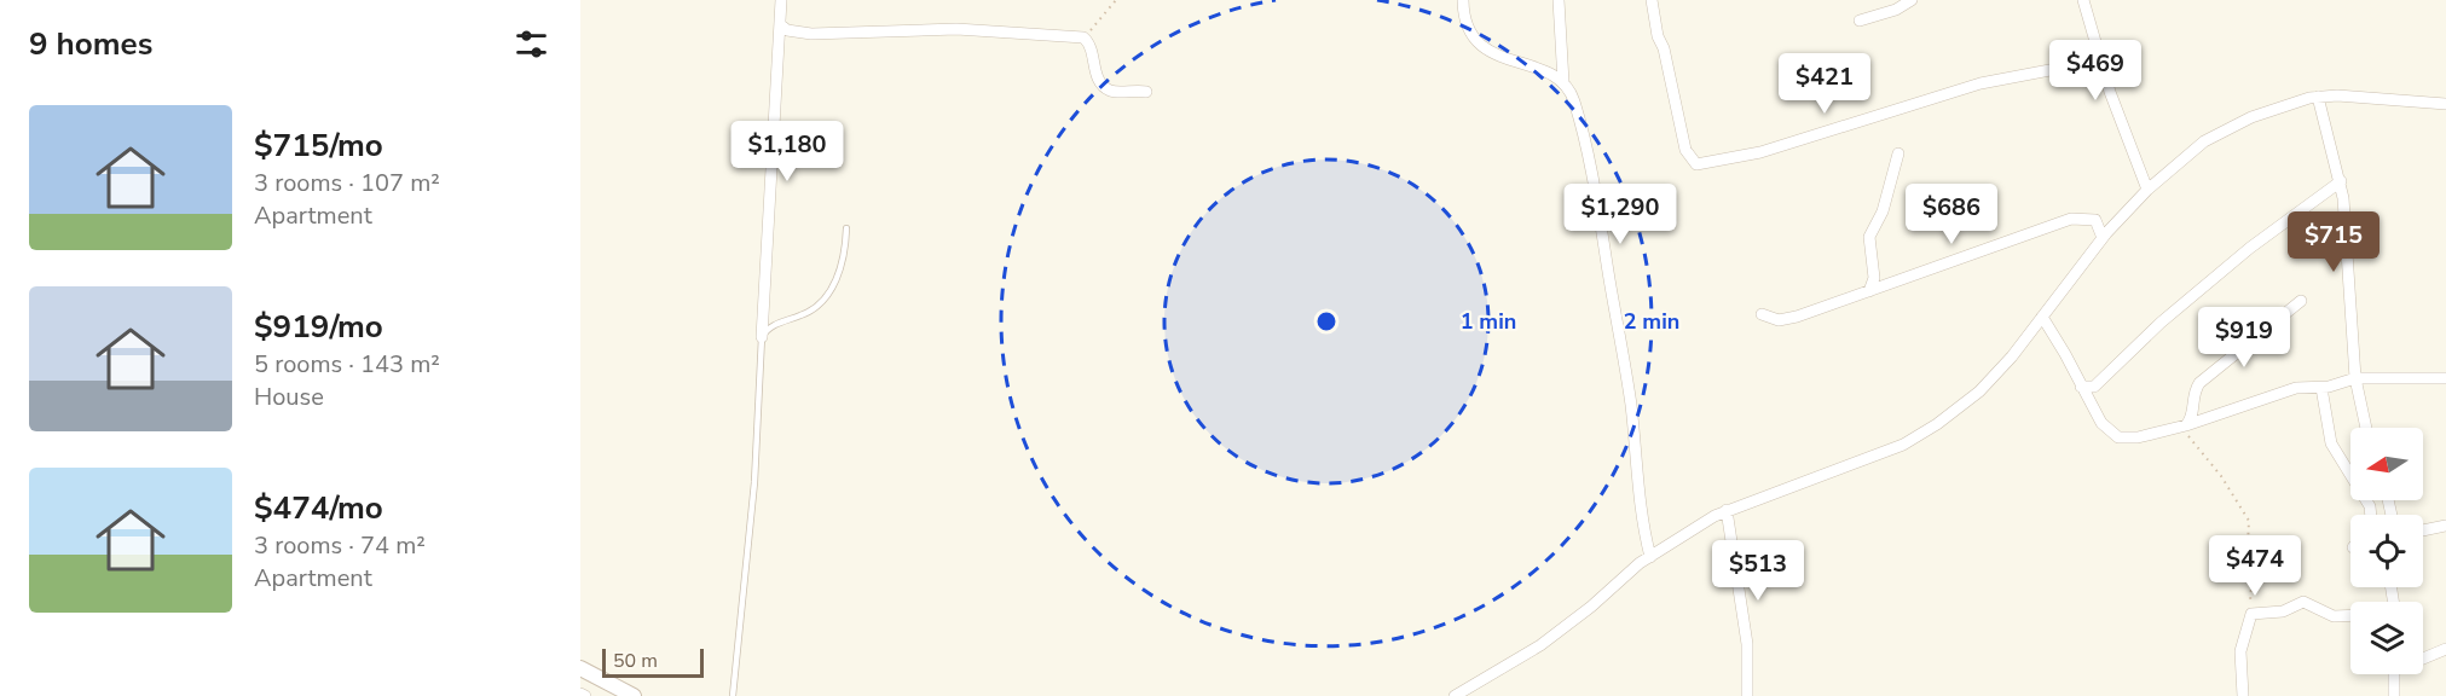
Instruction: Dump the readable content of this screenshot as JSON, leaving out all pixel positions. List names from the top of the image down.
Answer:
{
  "scale_bar": "50 m",
  "north": "left",
  "page": {
    "heading": "9 homes",
    "price": [
      "$469",
      "$421",
      "$1,180",
      "$1,290",
      "$686",
      "$715",
      "$919",
      "$474",
      "$513"
    ],
    "list": [
      {
        "name": "$715/mo",
        "note": "3 rooms · 107 m² · Apartment"
      },
      {
        "name": "$919/mo",
        "note": "5 rooms · 143 m² · House"
      },
      {
        "name": "$474/mo",
        "note": "3 rooms · 74 m² · Apartment"
      }
    ],
    "scale": "50 m"
  },
  "rings": ["1 min", "2 min"]
}
